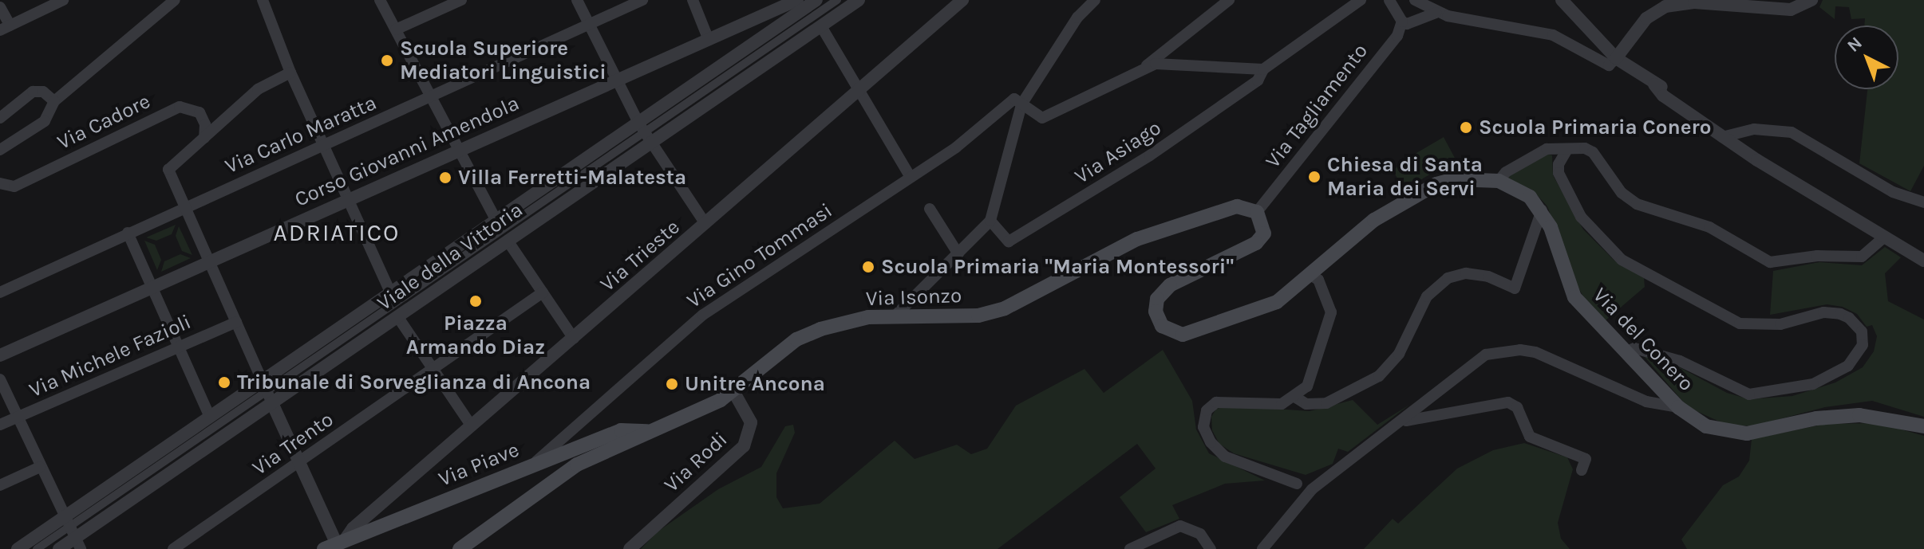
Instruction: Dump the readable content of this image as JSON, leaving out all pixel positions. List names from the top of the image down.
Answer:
{
  "streets": {
    "main road": ["Via Isonzo", "Via del Conero", "Via Piave"],
    "street": [
      "Via Tagliamento",
      "Via Cadore",
      "Via Carlo Maratta",
      "Corso Giovanni Amendola",
      "Via Asiago",
      "Via Trieste",
      "Via Gino Tommasi",
      "Viale della Vittoria",
      "Via Michele Fazioli",
      "Via Trento",
      "Via Rodi"
    ]
  },
  "crossings": [
    ["Via Tagliamento", "Via Asiago"],
    ["Via Tagliamento", "Via Isonzo"],
    ["Corso Giovanni Amendola", "Viale della Vittoria"],
    ["Via Trieste", "Via Piave"],
    ["Via Gino Tommasi", "Via Piave"],
    ["Via Isonzo", "Via Rodi"],
    ["Via Isonzo", "Via Piave"]
  ],
  "districts": ["ADRIATICO"],
  "places": [
    "Scuola Superiore Mediatori Linguistici",
    "Scuola Primaria Conero",
    "Chiesa di Santa Maria dei Servi",
    "Villa Ferretti-Malatesta",
    "Scuola Primaria \"Maria Montessori\"",
    "Piazza Armando Diaz",
    "Tribunale di Sorveglianza di Ancona",
    "Unitre Ancona"
  ],
  "north": "top left"
}
